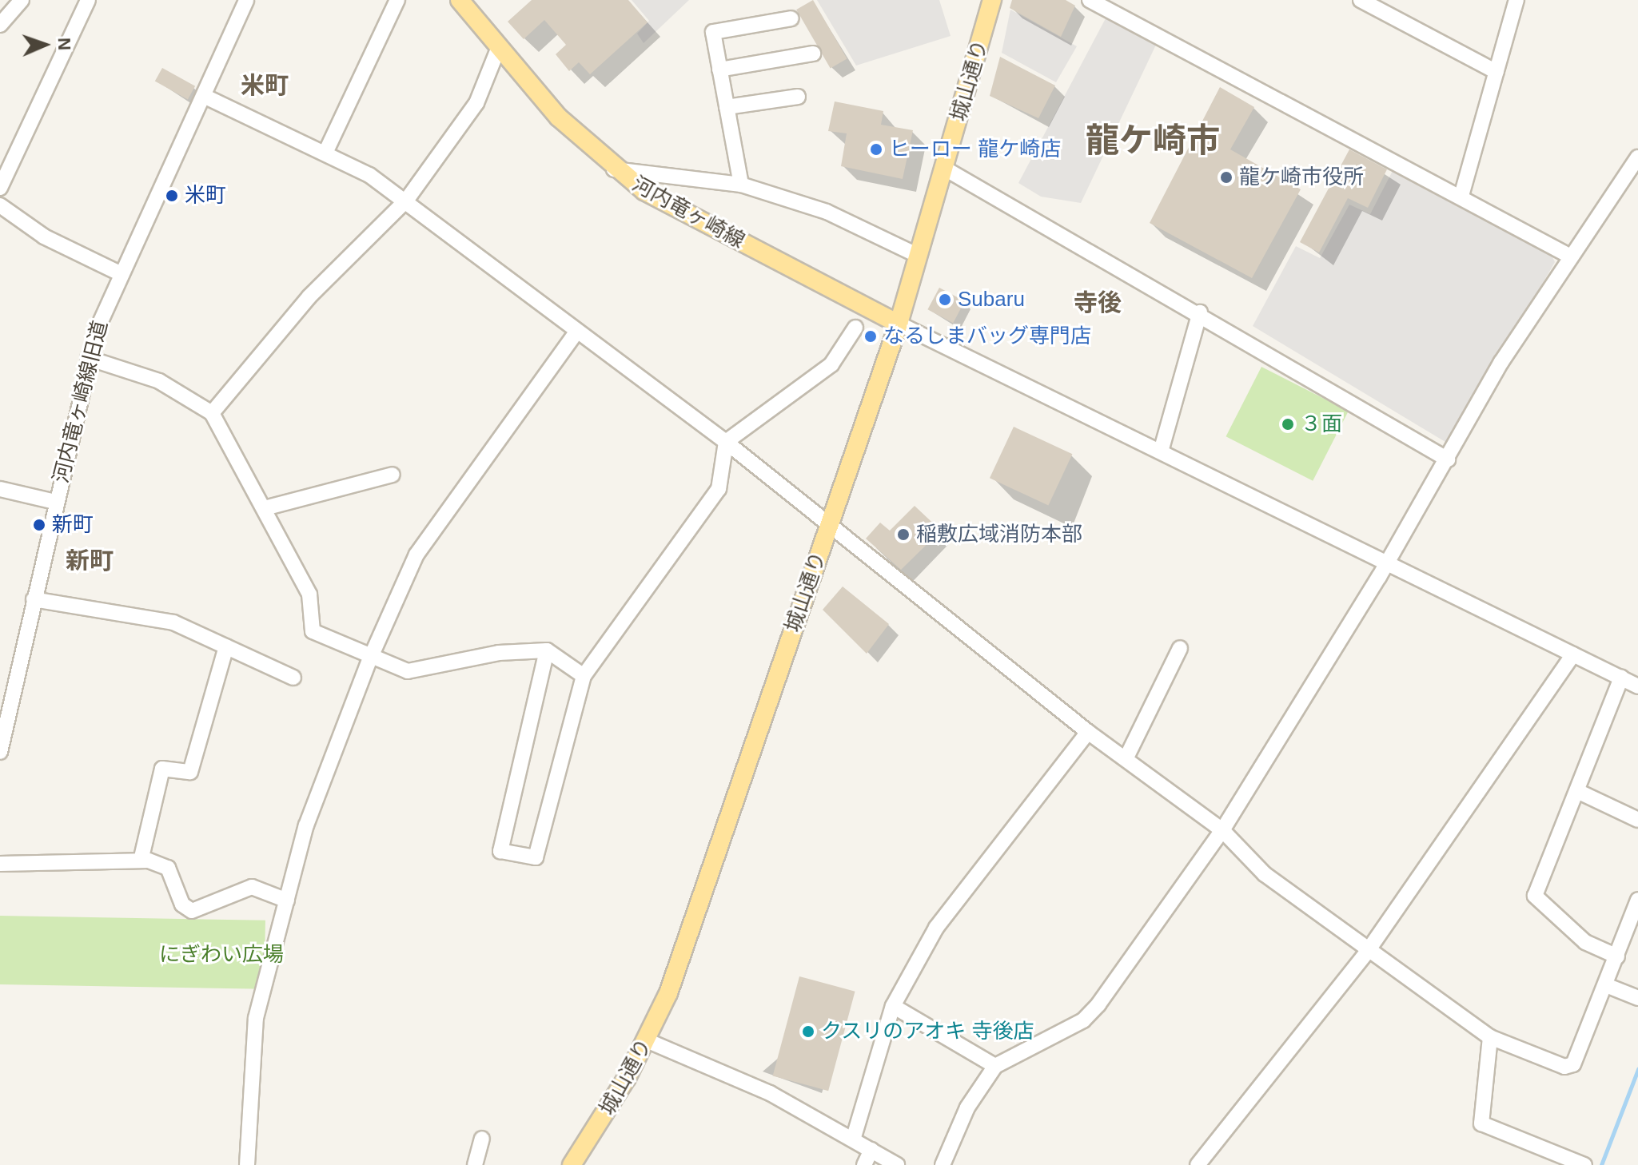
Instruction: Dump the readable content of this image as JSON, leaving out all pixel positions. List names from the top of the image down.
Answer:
{
  "streets": {
    "main road": ["城山通り", "河内竜ヶ崎線"],
    "street": ["河内竜ヶ崎線旧道"]
  },
  "crossings": [
    ["城山通り", "河内竜ヶ崎線"]
  ],
  "districts": [
    "米町",
    "龍ケ崎市",
    "寺後",
    "新町"
  ],
  "parks": ["にぎわい広場"],
  "places": [
    "ヒーロー 龍ケ崎店",
    "龍ケ崎市役所",
    "米町",
    "Subaru",
    "なるしまバッグ専門店",
    "３面",
    "新町",
    "稲敷広域消防本部",
    "クスリのアオキ 寺後店"
  ],
  "north": "right"
}
